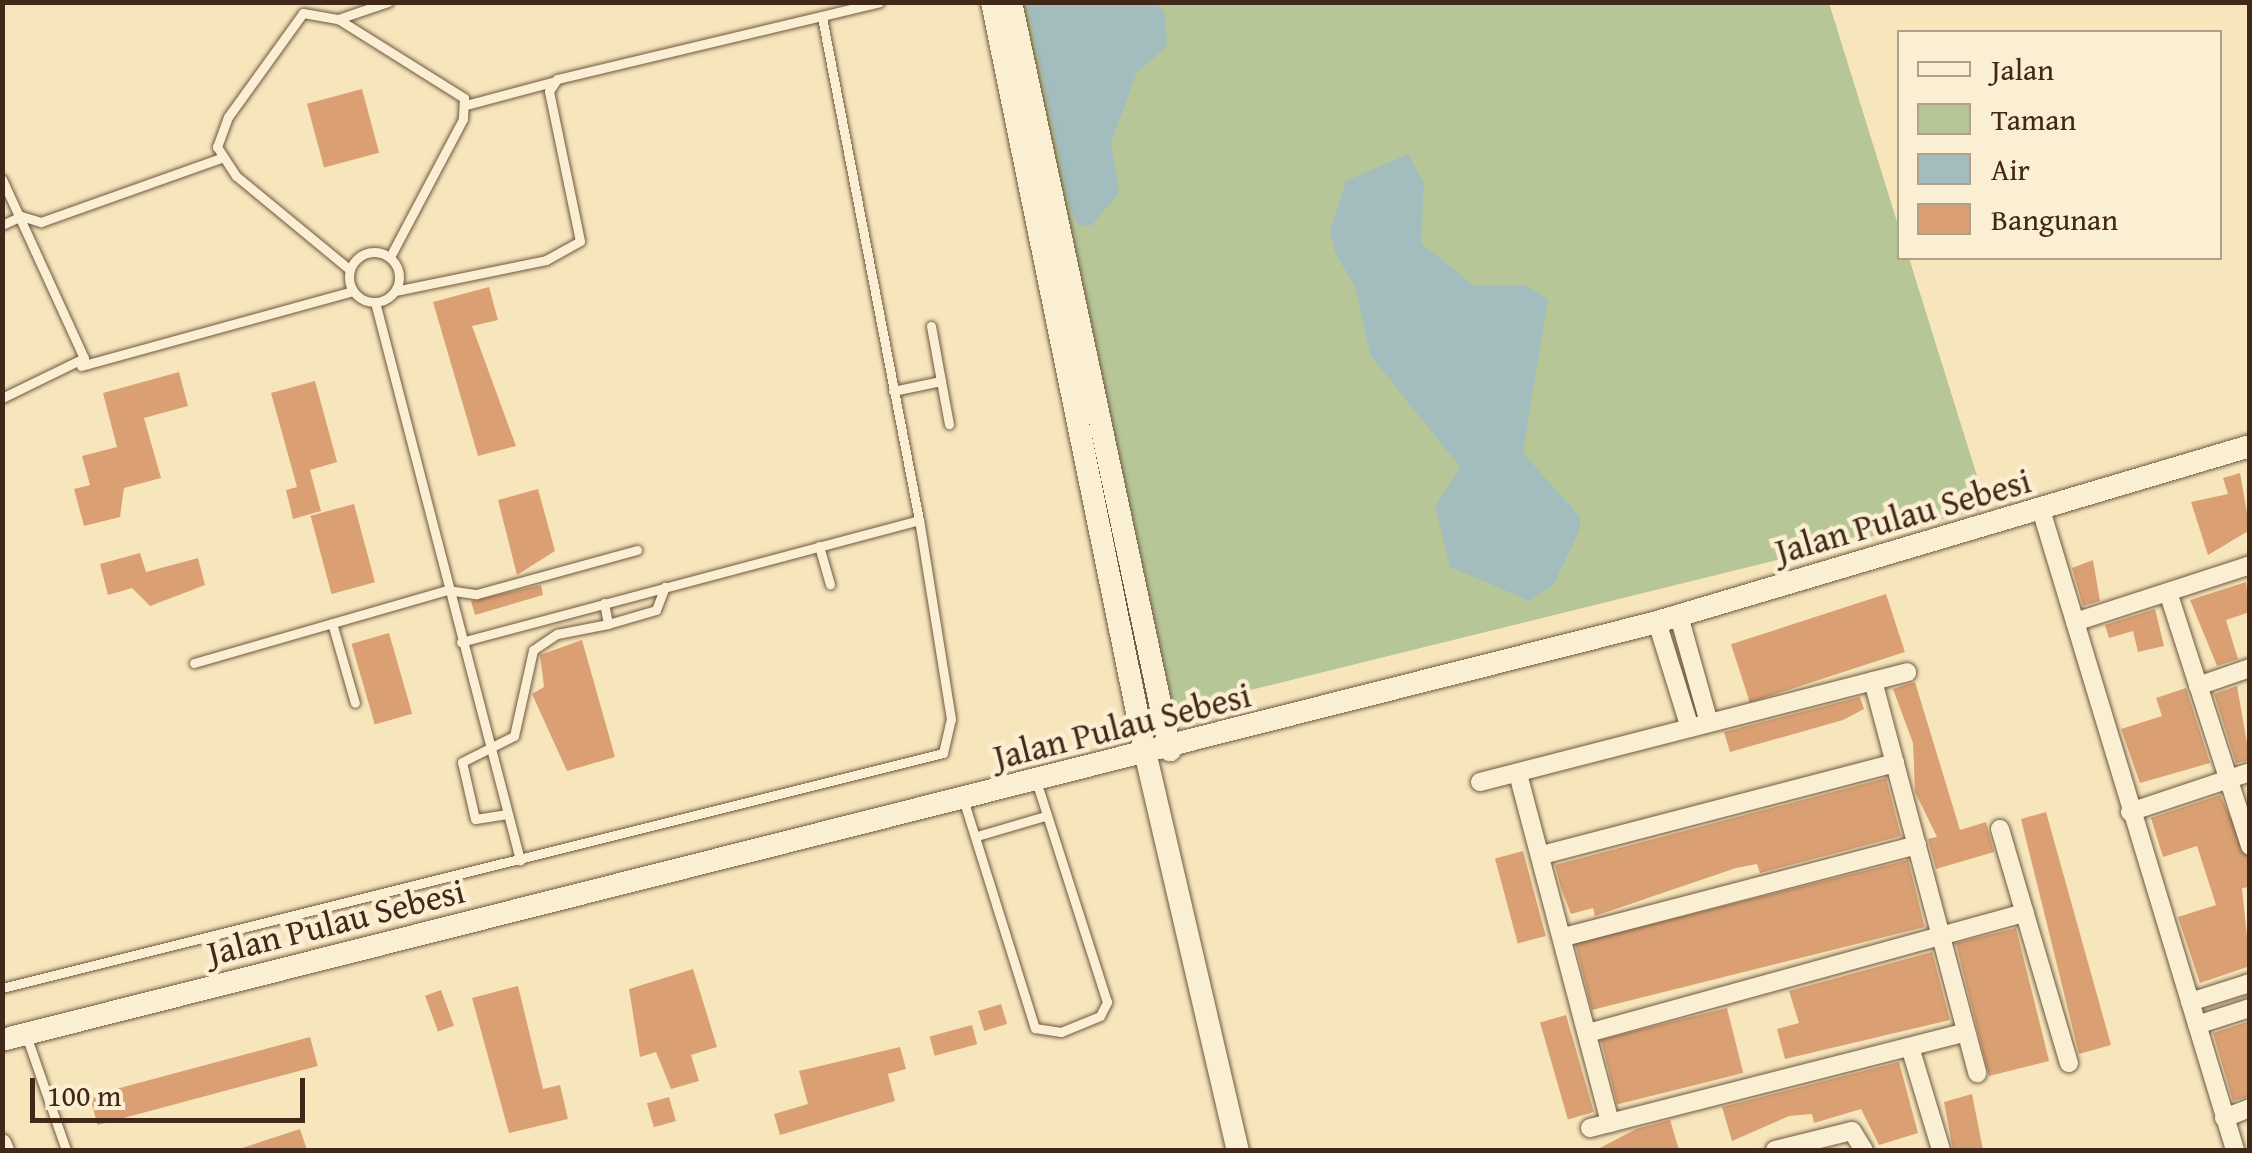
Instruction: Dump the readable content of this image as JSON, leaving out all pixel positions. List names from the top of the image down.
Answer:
{
  "streets": {
    "street": ["Jalan Pulau Sebesi"]
  },
  "legend": [
    "Jalan",
    "Taman",
    "Air",
    "Bangunan"
  ],
  "scale_bar": "100 m"
}
